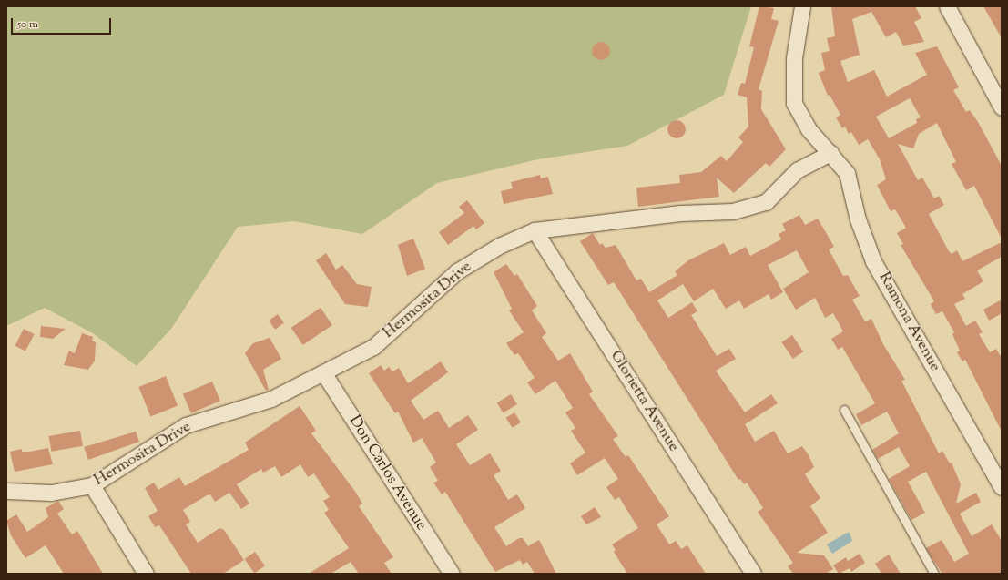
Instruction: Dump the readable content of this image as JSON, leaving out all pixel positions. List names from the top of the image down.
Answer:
{
  "streets": {
    "street": [
      "Hermosita Drive",
      "Ramona Avenue",
      "Glorietta Avenue",
      "Don Carlos Avenue"
    ]
  },
  "crossings": [
    ["Hermosita Drive", "Ramona Avenue"],
    ["Hermosita Drive", "Glorietta Avenue"],
    ["Hermosita Drive", "Don Carlos Avenue"]
  ],
  "scale_bar": "50 m"
}
